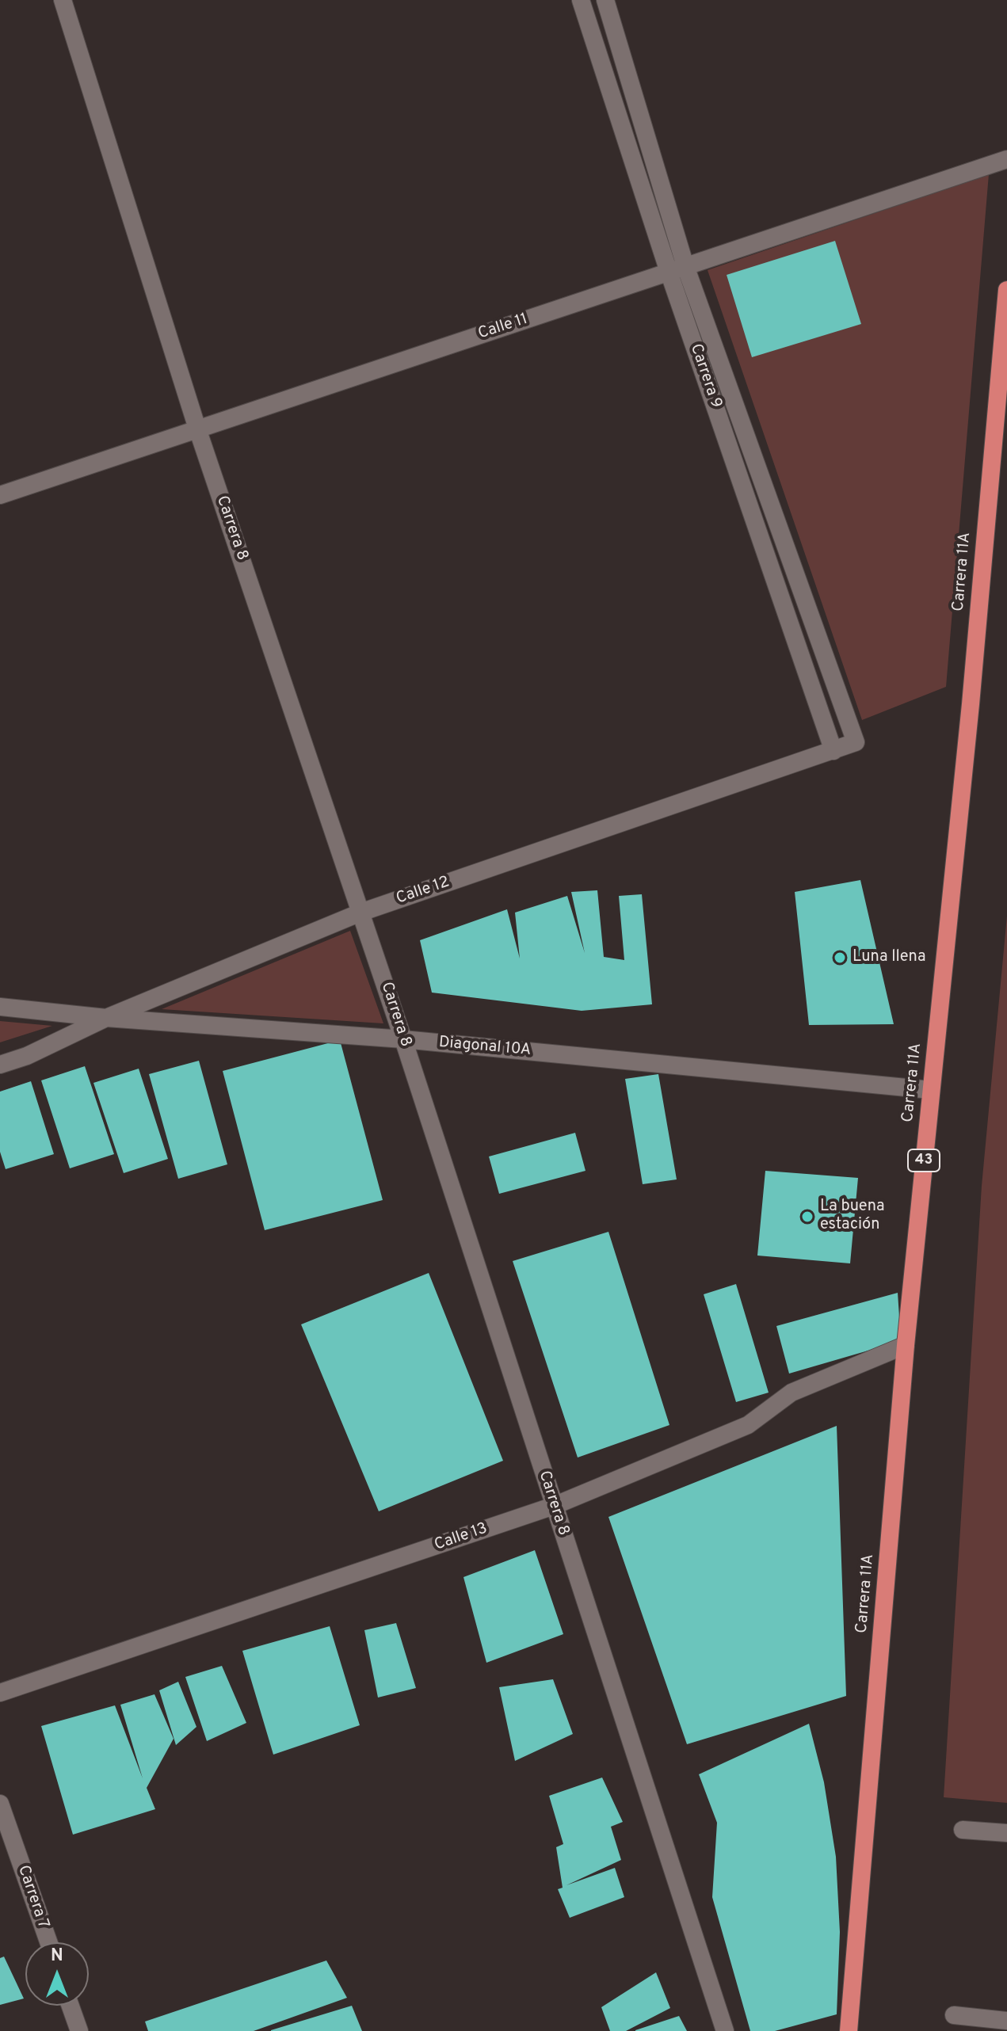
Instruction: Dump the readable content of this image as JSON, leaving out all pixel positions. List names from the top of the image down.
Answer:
{
  "streets": {
    "highway": ["Carrera 11A", "43"],
    "street": [
      "Calle 11",
      "Carrera 9",
      "Carrera 8",
      "Calle 12",
      "Diagonal 10A",
      "Calle 13",
      "Carrera 7"
    ]
  },
  "crossings": [
    ["Calle 11", "Carrera 9"],
    ["Calle 11", "Carrera 8"],
    ["Carrera 9", "Calle 12"],
    ["Carrera 8", "Calle 12"],
    ["Carrera 8", "Diagonal 10A"],
    ["Carrera 8", "Calle 13"],
    ["Carrera 11A", "Diagonal 10A"],
    ["Carrera 11A", "Calle 13"],
    ["Calle 12", "Diagonal 10A"]
  ],
  "places": ["Luna llena", "La buena estación"],
  "north": "top"
}
